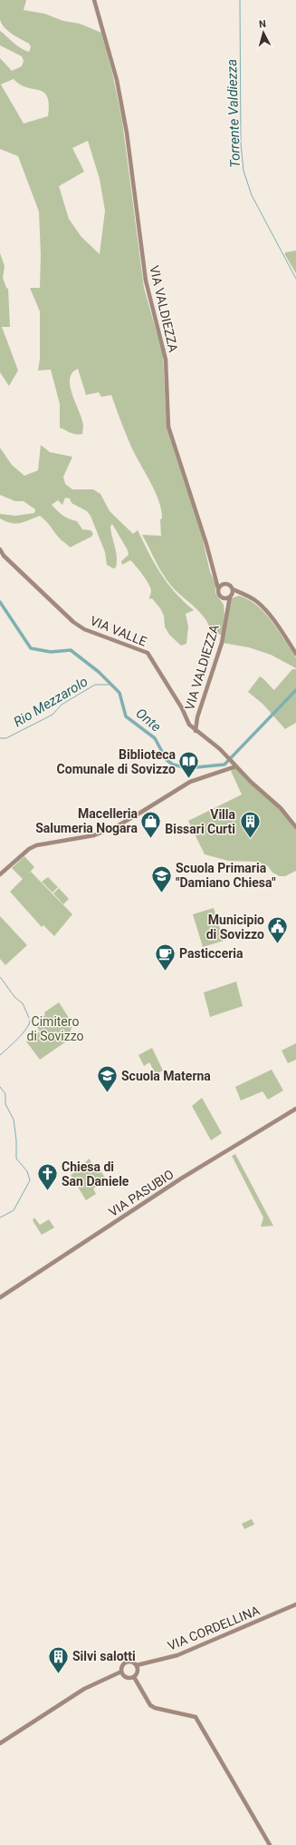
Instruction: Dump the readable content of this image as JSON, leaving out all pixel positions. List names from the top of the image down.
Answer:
{
  "streets": {
    "street": [
      "VIA VALDIEZZA",
      "VIA VALLE",
      "VIA PASUBIO",
      "VIA CORDELLINA"
    ]
  },
  "crossings": [
    ["VIA VALDIEZZA", "VIA VALLE"]
  ],
  "water": ["Torrente Valdiezza", "Rio Mezzarolo", "Onte"],
  "parks": ["Cimitero di Sovizzo"],
  "places": {
    "library": ["Biblioteca Comunale di Sovizzo"],
    "shop": ["Macelleria Salumeria Nogara"],
    "building": ["Villa Bissari Curti", "Silvi salotti"],
    "school or university": ["Scuola Primaria \"Damiano Chiesa\"", "Scuola Materna"],
    "public building": ["Municipio di Sovizzo"],
    "cafe": ["Pasticceria"],
    "church": ["Chiesa di San Daniele"]
  },
  "north": "top"
}
